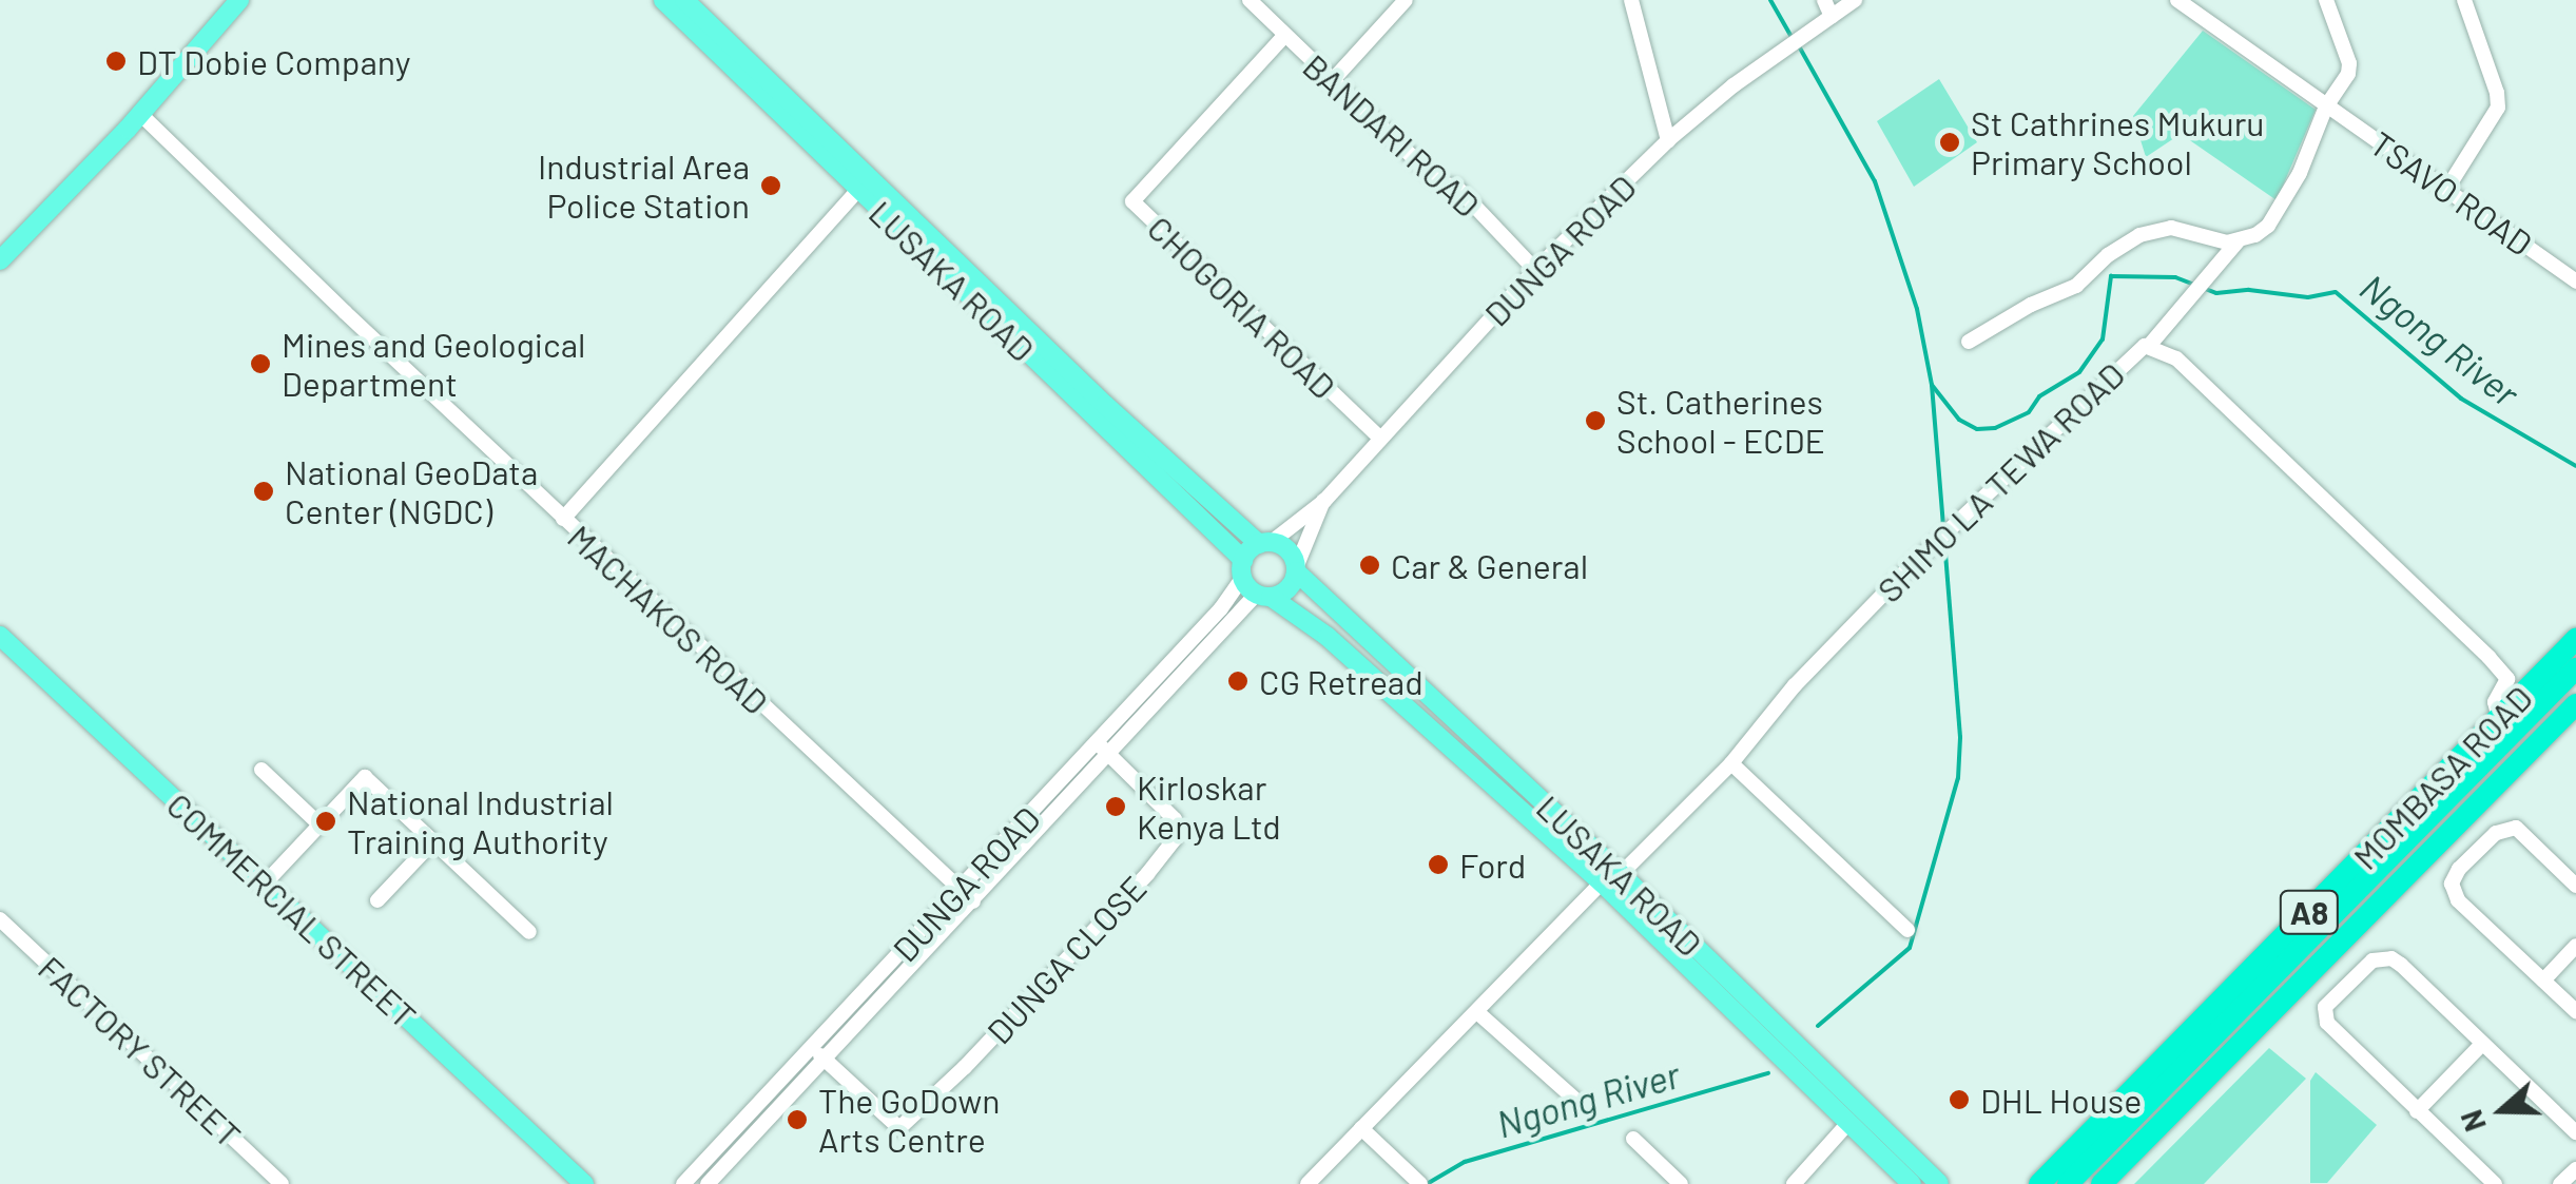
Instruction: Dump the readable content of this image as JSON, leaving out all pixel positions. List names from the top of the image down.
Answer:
{
  "streets": {
    "highway": ["MOMBASA ROAD", "A8"],
    "main road": ["LUSAKA ROAD", "COMMERCIAL STREET"],
    "street": [
      "BANDARI ROAD",
      "TSAVO ROAD",
      "DUNGA ROAD",
      "CHOGORIA ROAD",
      "SHIMO LA TEWA ROAD",
      "MACHAKOS ROAD",
      "DUNGA CLOSE",
      "FACTORY STREET"
    ]
  },
  "crossings": [
    ["BANDARI ROAD", "DUNGA ROAD"],
    ["BANDARI ROAD", "CHOGORIA ROAD"],
    ["DUNGA ROAD", "LUSAKA ROAD"],
    ["DUNGA ROAD", "CHOGORIA ROAD"],
    ["DUNGA ROAD", "MACHAKOS ROAD"],
    ["DUNGA ROAD", "DUNGA CLOSE"],
    ["LUSAKA ROAD", "SHIMO LA TEWA ROAD"],
    ["SHIMO LA TEWA ROAD", "MOMBASA ROAD"]
  ],
  "water": ["Ngong River"],
  "places": [
    "DT Dobie Company",
    "St Cathrines Mukuru Primary School",
    "Industrial Area Police Station",
    "Mines and Geological Department",
    "St. Catherines School - ECDE",
    "National GeoData Center (NGDC)",
    "Car & General",
    "CG Retread",
    "Kirloskar Kenya Ltd",
    "National Industrial Training Authority",
    "Ford",
    "DHL House",
    "The GoDown Arts Centre"
  ],
  "north": "left"
}
